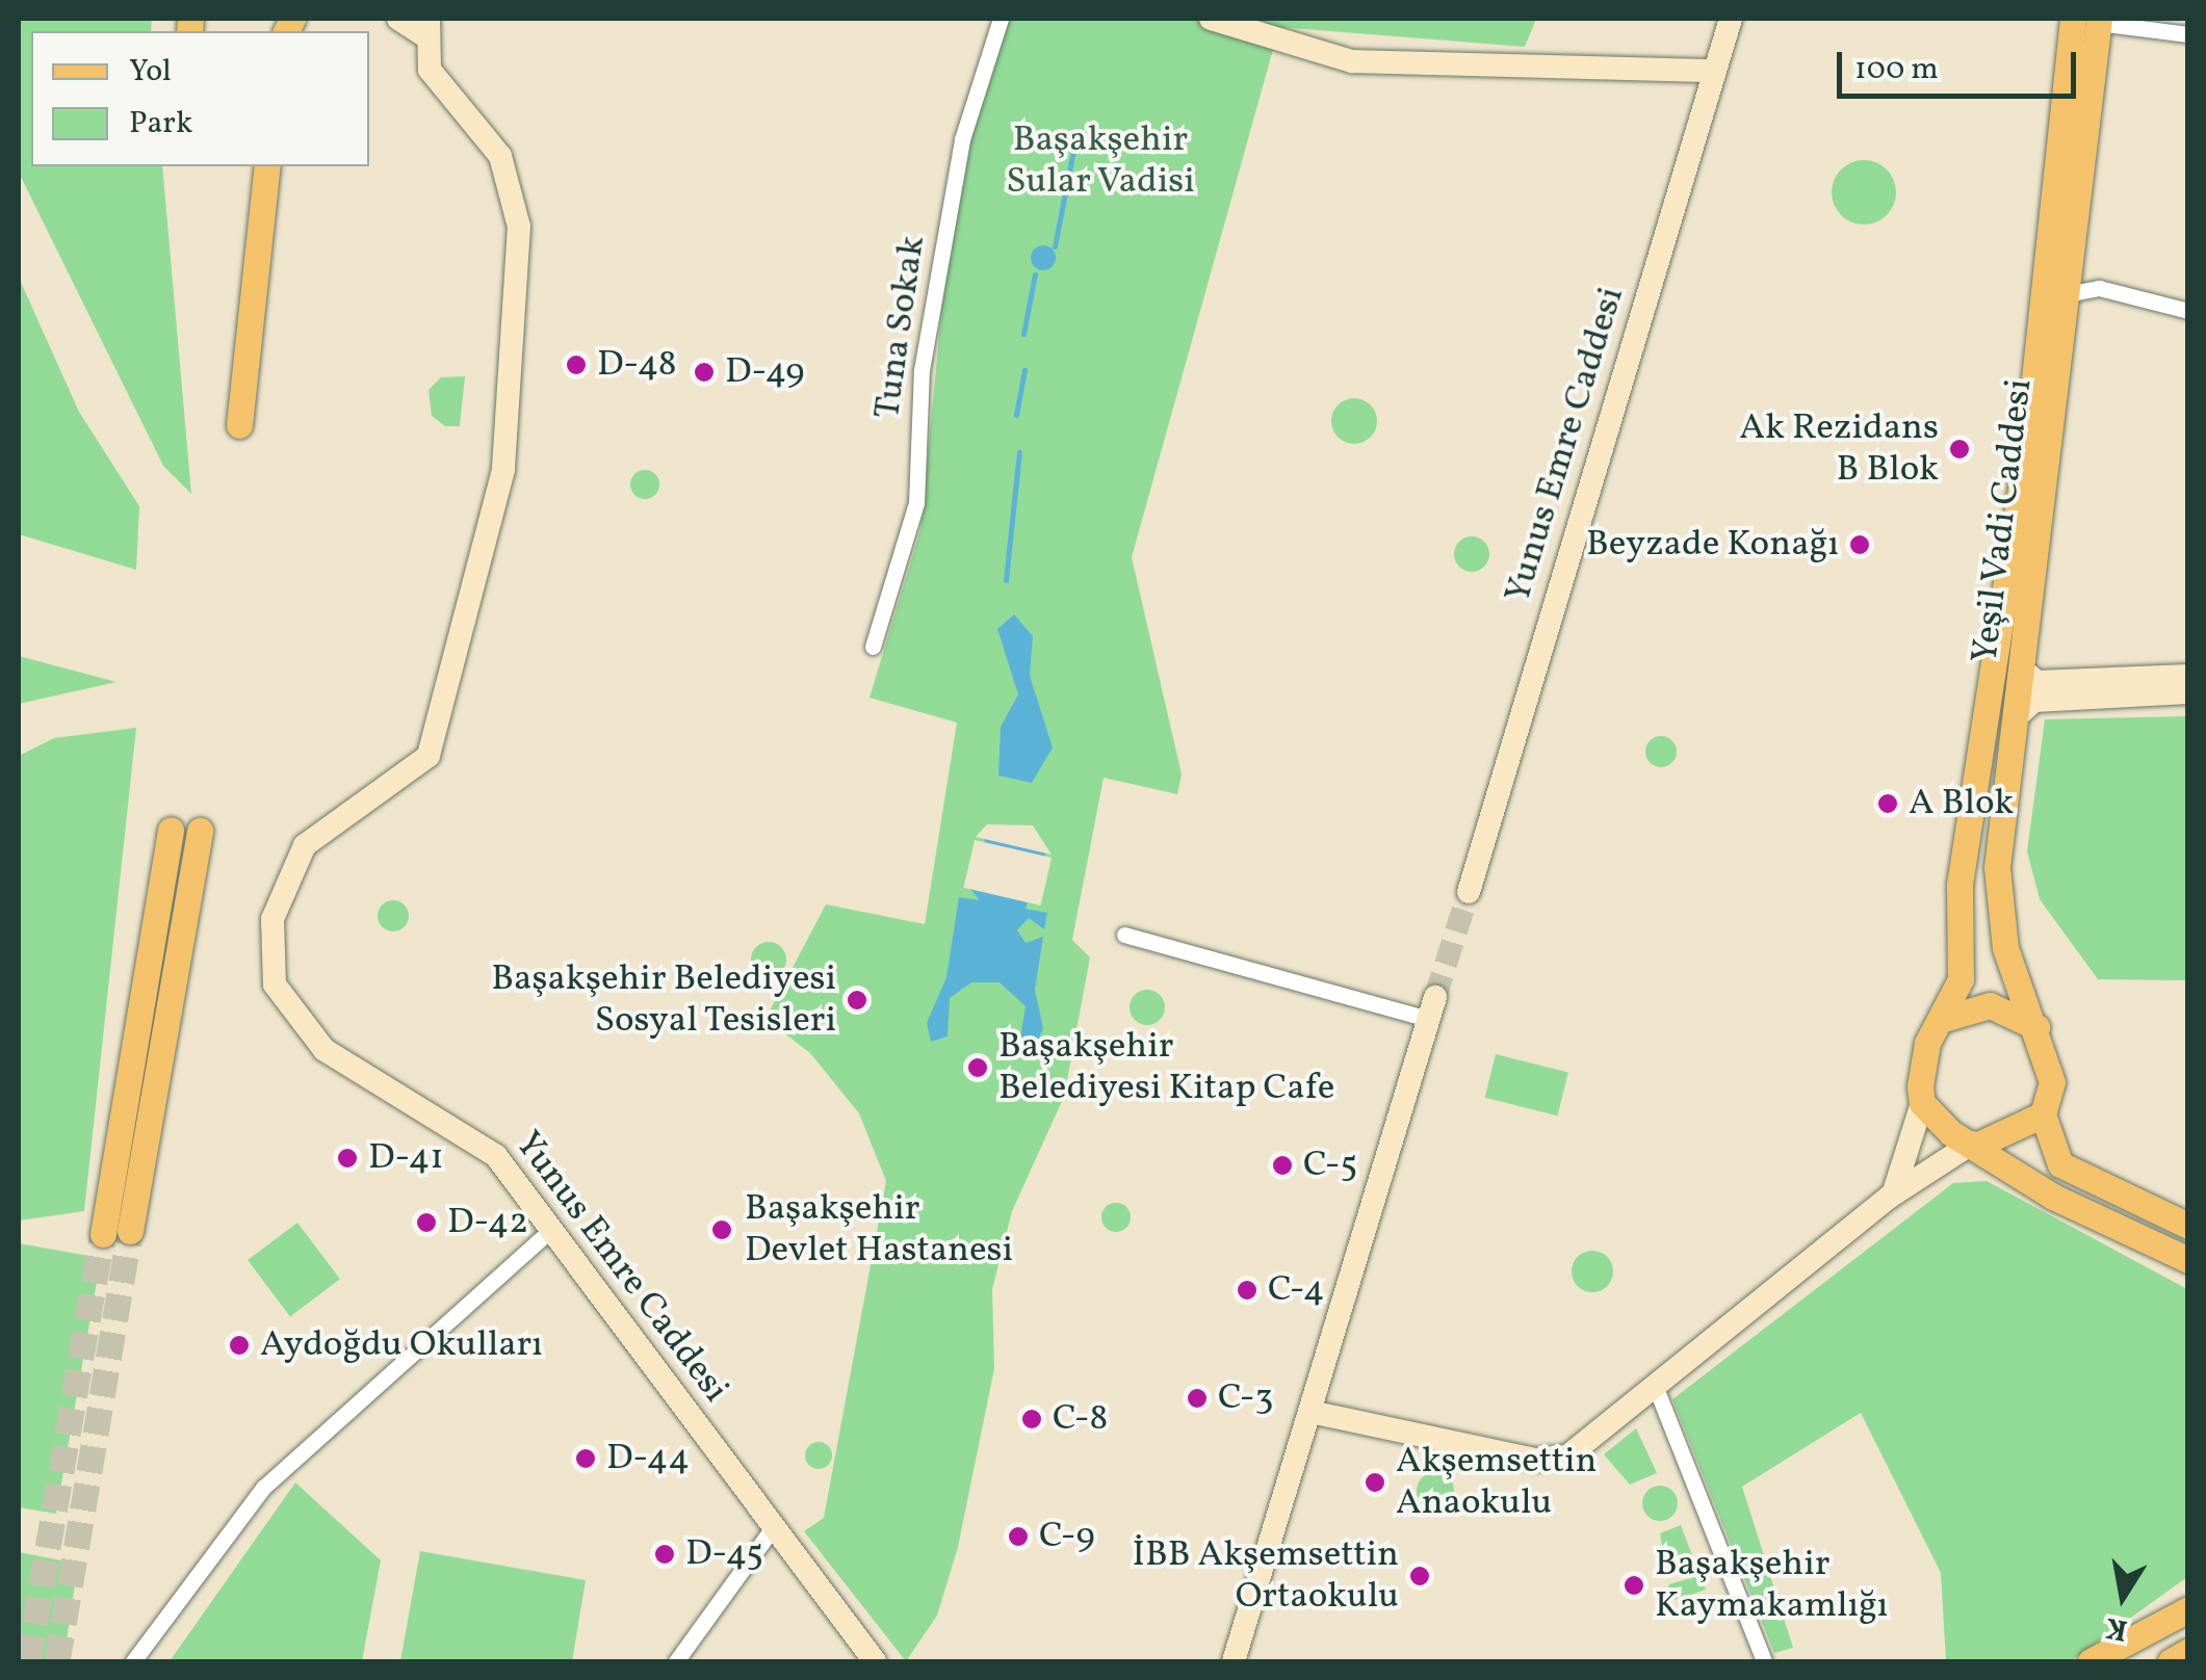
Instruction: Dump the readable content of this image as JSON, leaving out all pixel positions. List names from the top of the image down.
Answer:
{
  "streets": {
    "main road": ["Yeşil Vadi Caddesi"],
    "street": ["Tuna Sokak", "Yunus Emre Caddesi"]
  },
  "parks": ["Başakşehir Sular Vadisi"],
  "places": [
    "D-48",
    "D-49",
    "Ak Rezidans B Blok",
    "Beyzade Konağı",
    "A Blok",
    "Başakşehir Belediyesi Sosyal Tesisleri",
    "Başakşehir Belediyesi Kitap Cafe",
    "D-41",
    "C-5",
    "D-42",
    "Başakşehir Devlet Hastanesi",
    "C-4",
    "Aydoğdu Okulları",
    "C-3",
    "C-8",
    "D-44",
    "Akşemsettin Anaokulu",
    "C-9",
    "D-45",
    "İBB Akşemsettin Ortaokulu",
    "Başakşehir Kaymakamlığı"
  ],
  "legend": ["Yol", "Park"],
  "scale_bar": "100 m",
  "north": "bottom"
}
